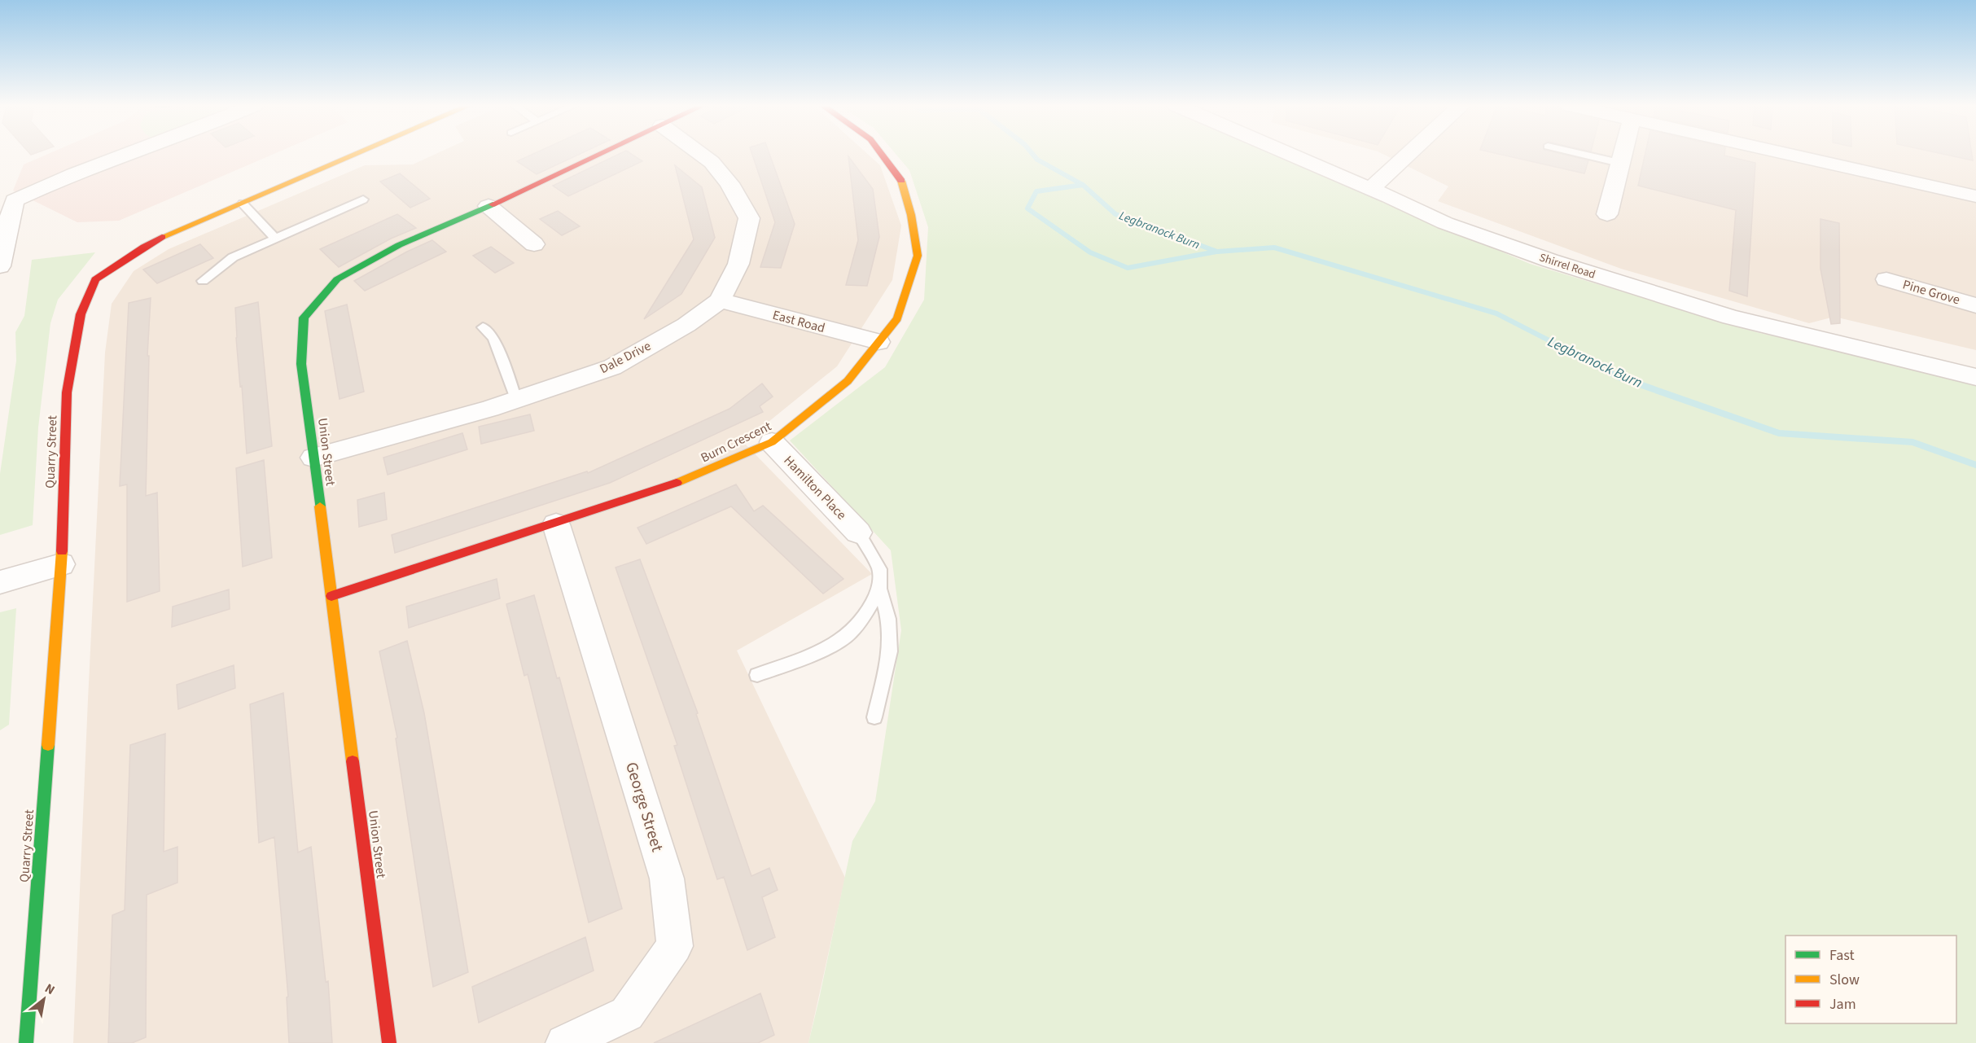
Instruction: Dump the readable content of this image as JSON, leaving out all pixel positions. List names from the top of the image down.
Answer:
{
  "streets": {
    "street": [
      "Shirrel Road",
      "Pine Grove",
      "East Road",
      "Dale Drive",
      "Burn Crescent",
      "Quarry Street",
      "Union Street",
      "Hamilton Place",
      "George Street"
    ]
  },
  "crossings": [
    ["East Road", "Dale Drive"],
    ["East Road", "Burn Crescent"],
    ["Dale Drive", "Union Street"],
    ["Burn Crescent", "Union Street"],
    ["Burn Crescent", "Hamilton Place"],
    ["Burn Crescent", "George Street"]
  ],
  "water": ["Legbranock Burn"],
  "legend": ["Fast", "Slow", "Jam"],
  "north": "top right"
}
